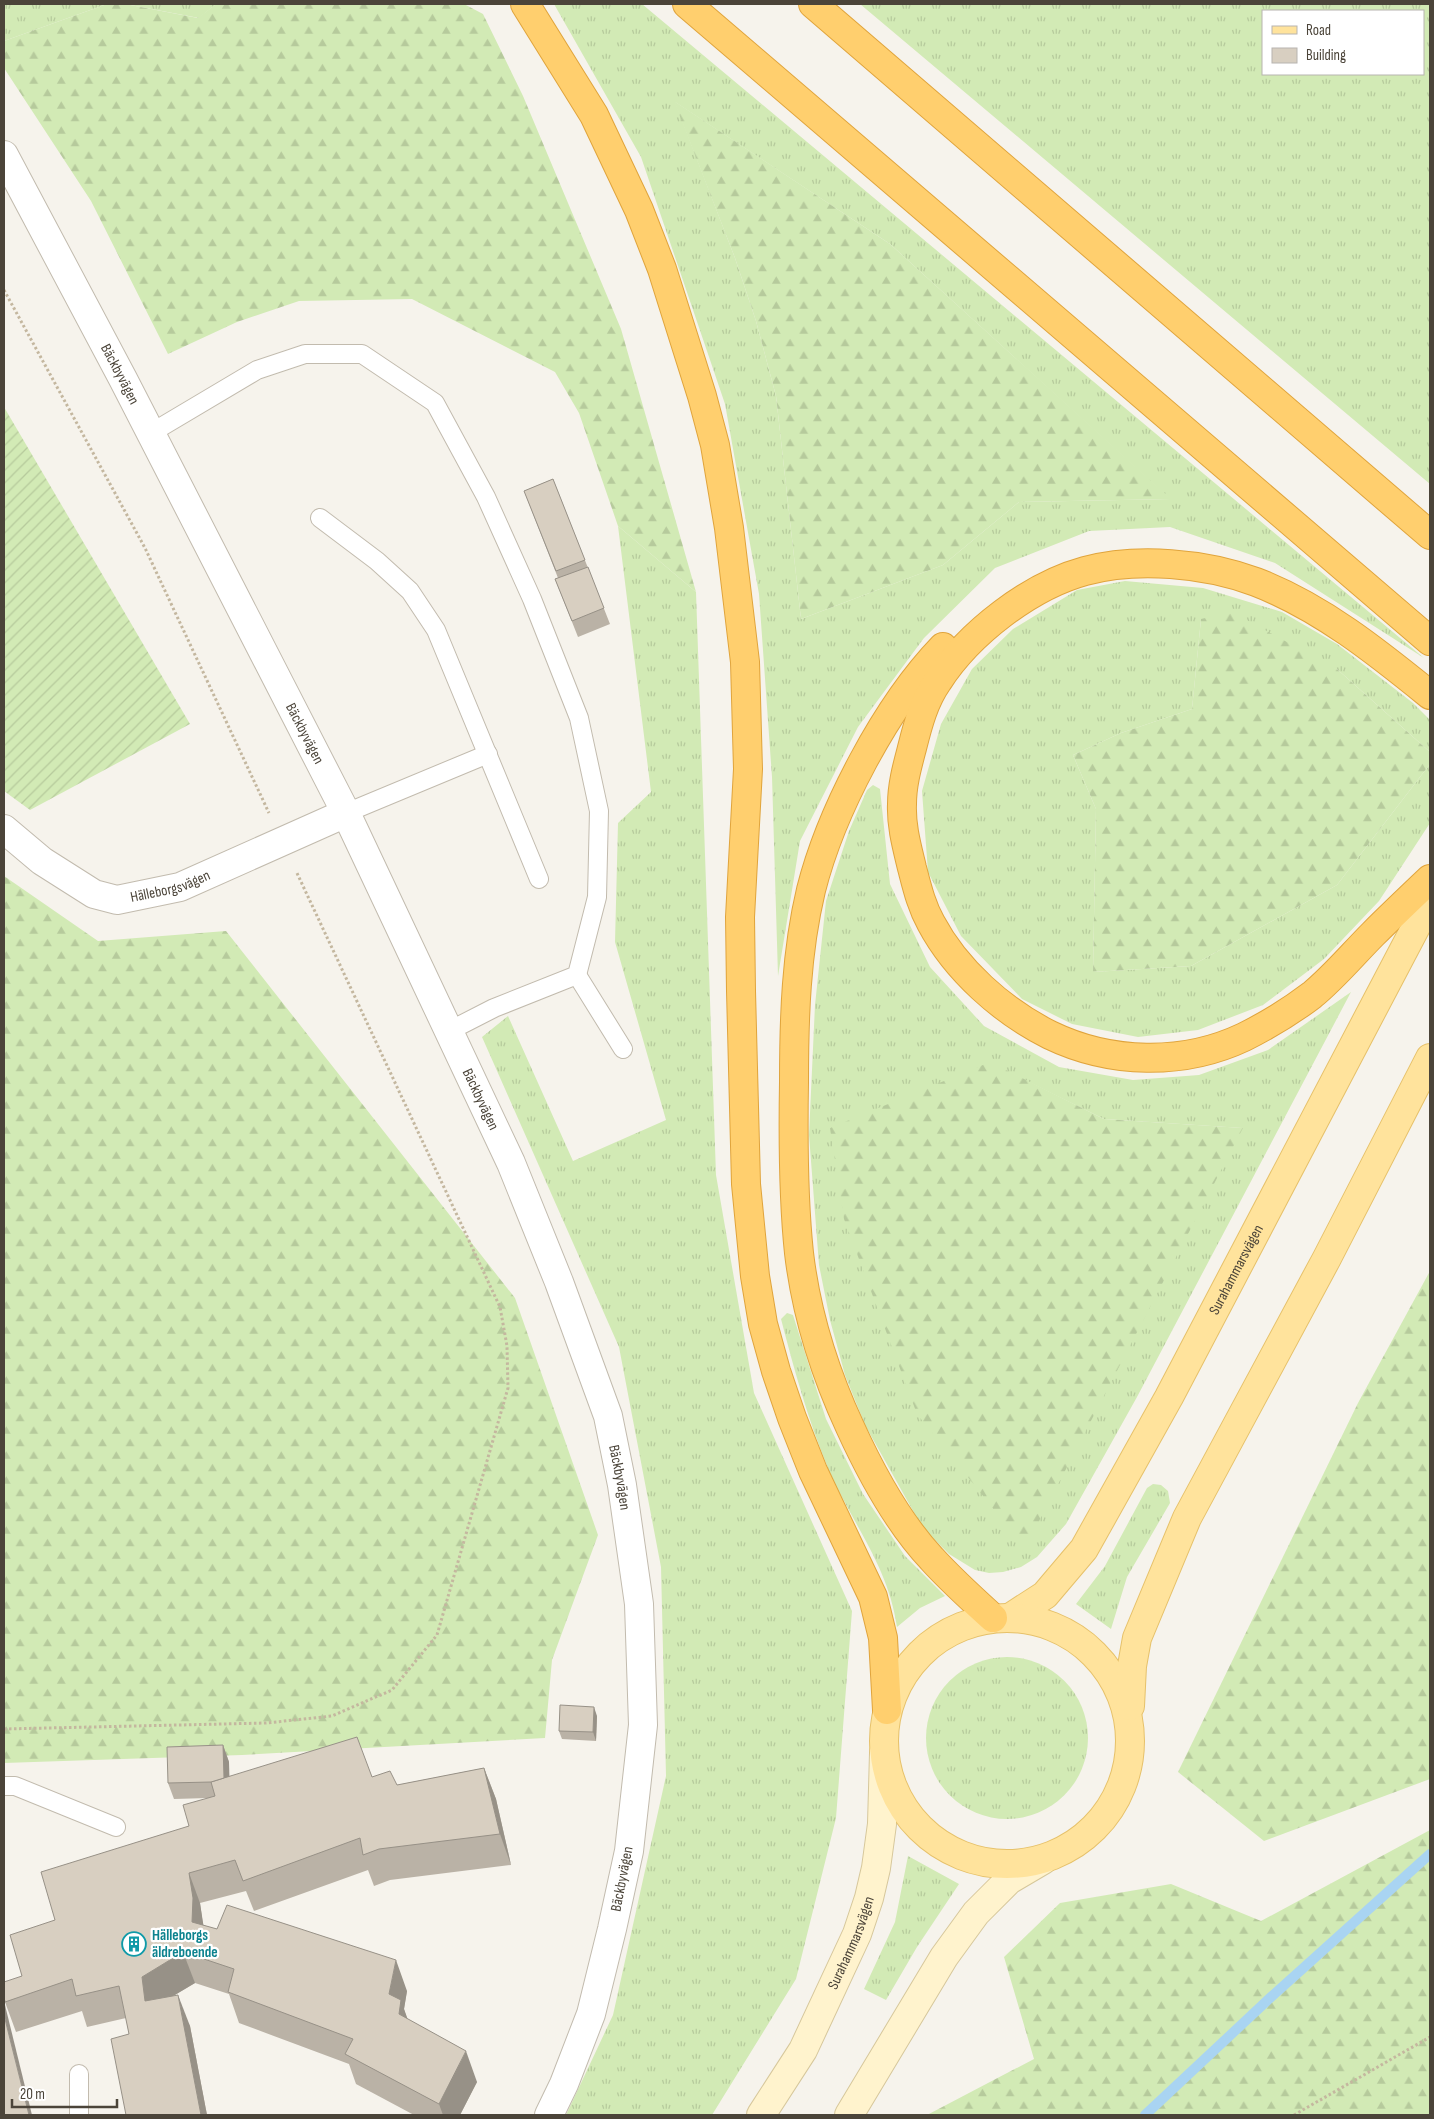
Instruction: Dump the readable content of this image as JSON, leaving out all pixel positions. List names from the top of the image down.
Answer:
{
  "streets": {
    "main road": ["Surahammarsvägen"],
    "street": ["Bäckbyvägen", "Hälleborgsvägen"]
  },
  "crossings": [
    ["Bäckbyvägen", "Hälleborgsvägen"]
  ],
  "places": {
    "building": ["Hälleborgs äldreboende"]
  },
  "legend": ["Road", "Building"],
  "scale_bar": "20 m"
}
